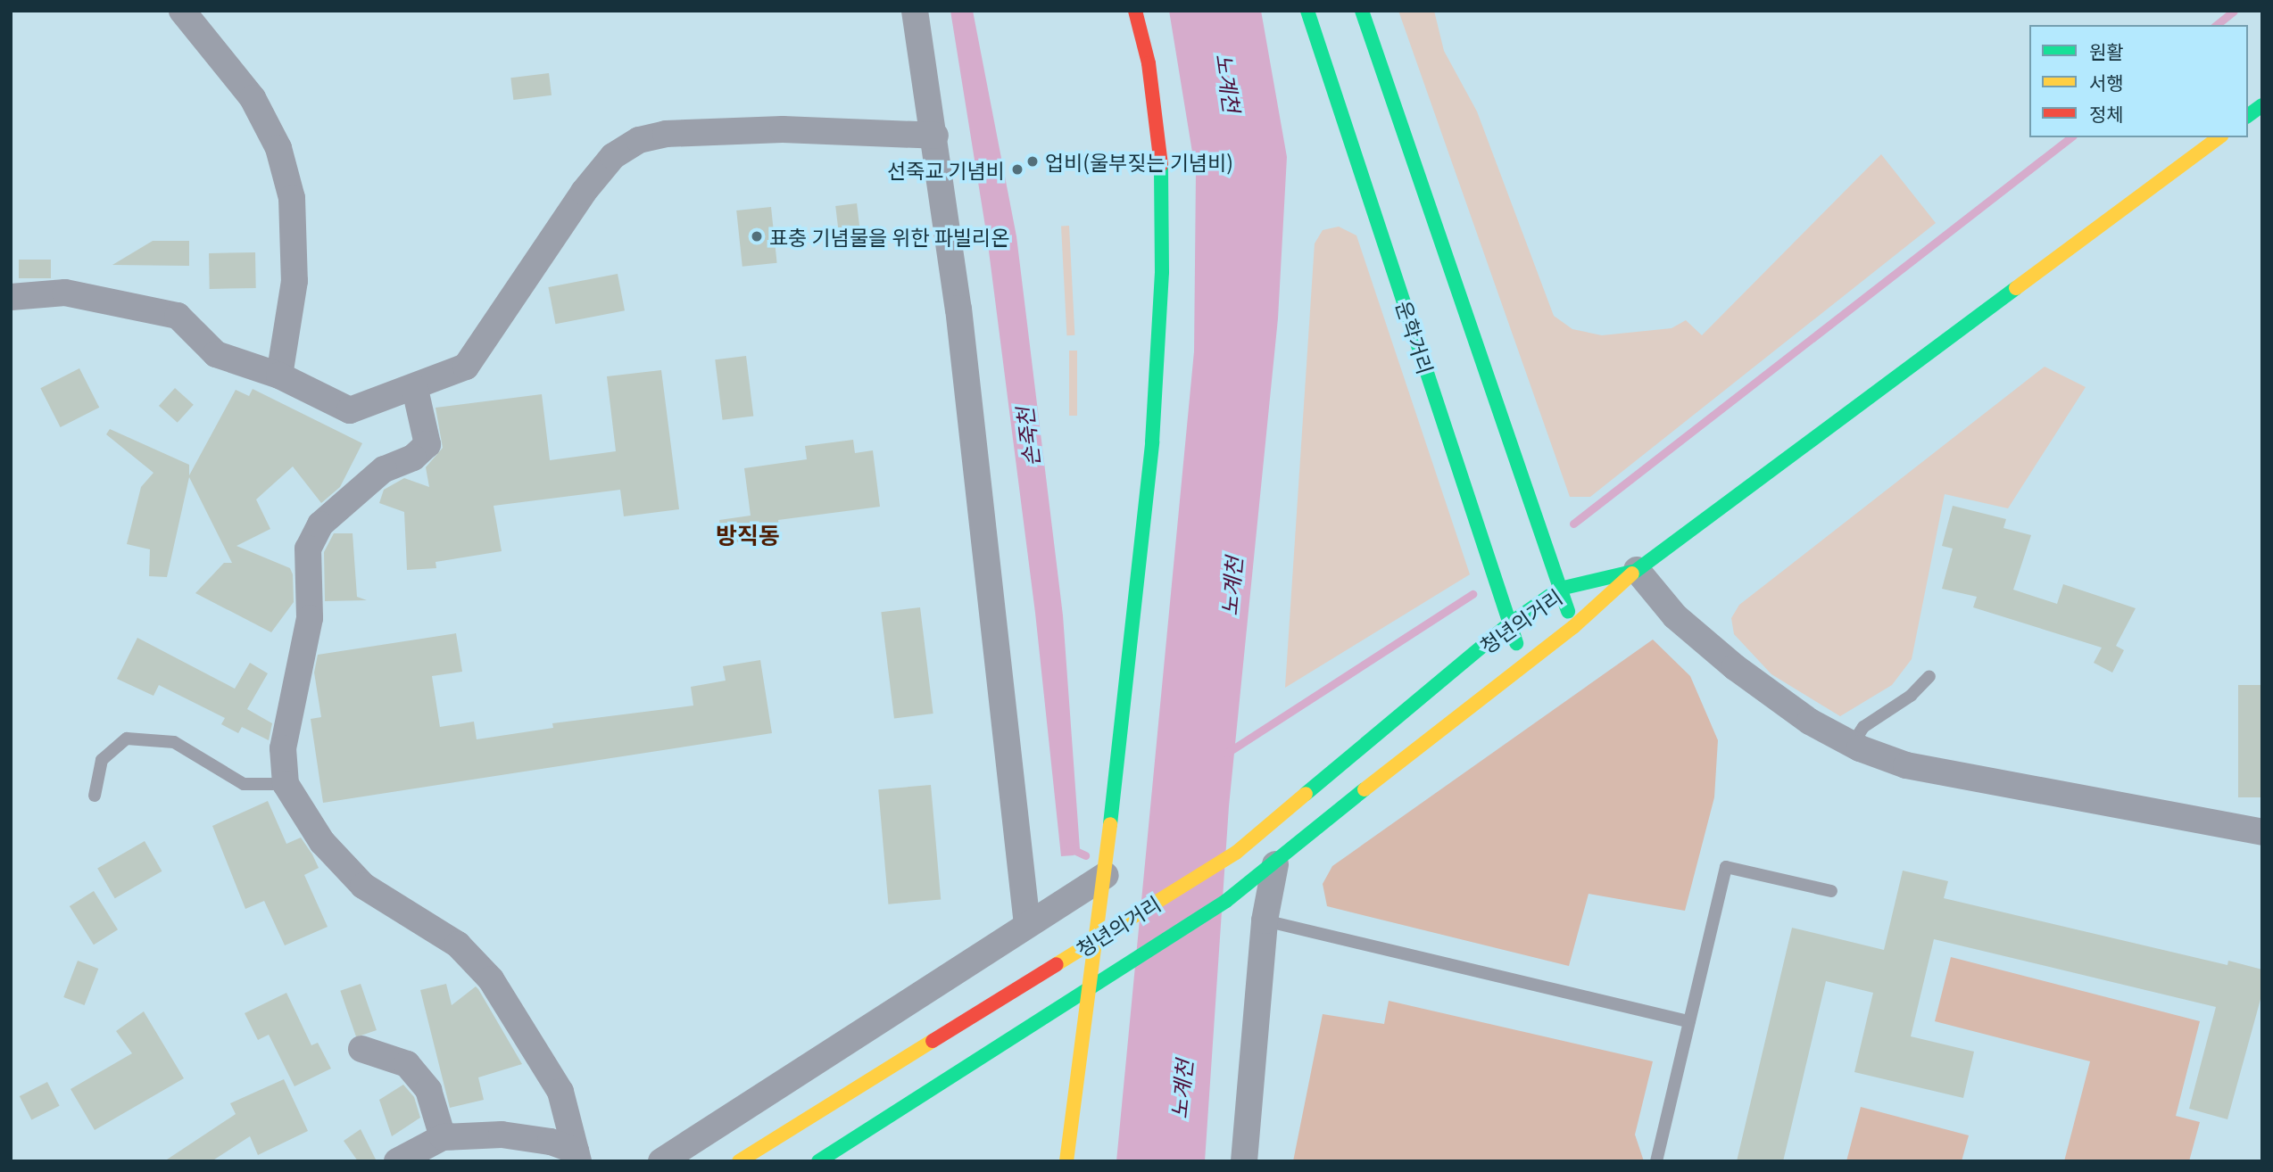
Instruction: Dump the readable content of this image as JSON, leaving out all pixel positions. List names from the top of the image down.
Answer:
{
  "streets": {
    "main road": ["운학거리", "청년의거리"]
  },
  "crossings": [
    ["운학거리", "청년의거리"]
  ],
  "districts": ["방직동"],
  "water": ["노계천", "손죽천"],
  "places": ["업비(울부짖는 기념비)", "선죽교 기념비", "표충 기념물을 위한 파빌리온"],
  "legend": ["원활", "서행", "정체"]
}
